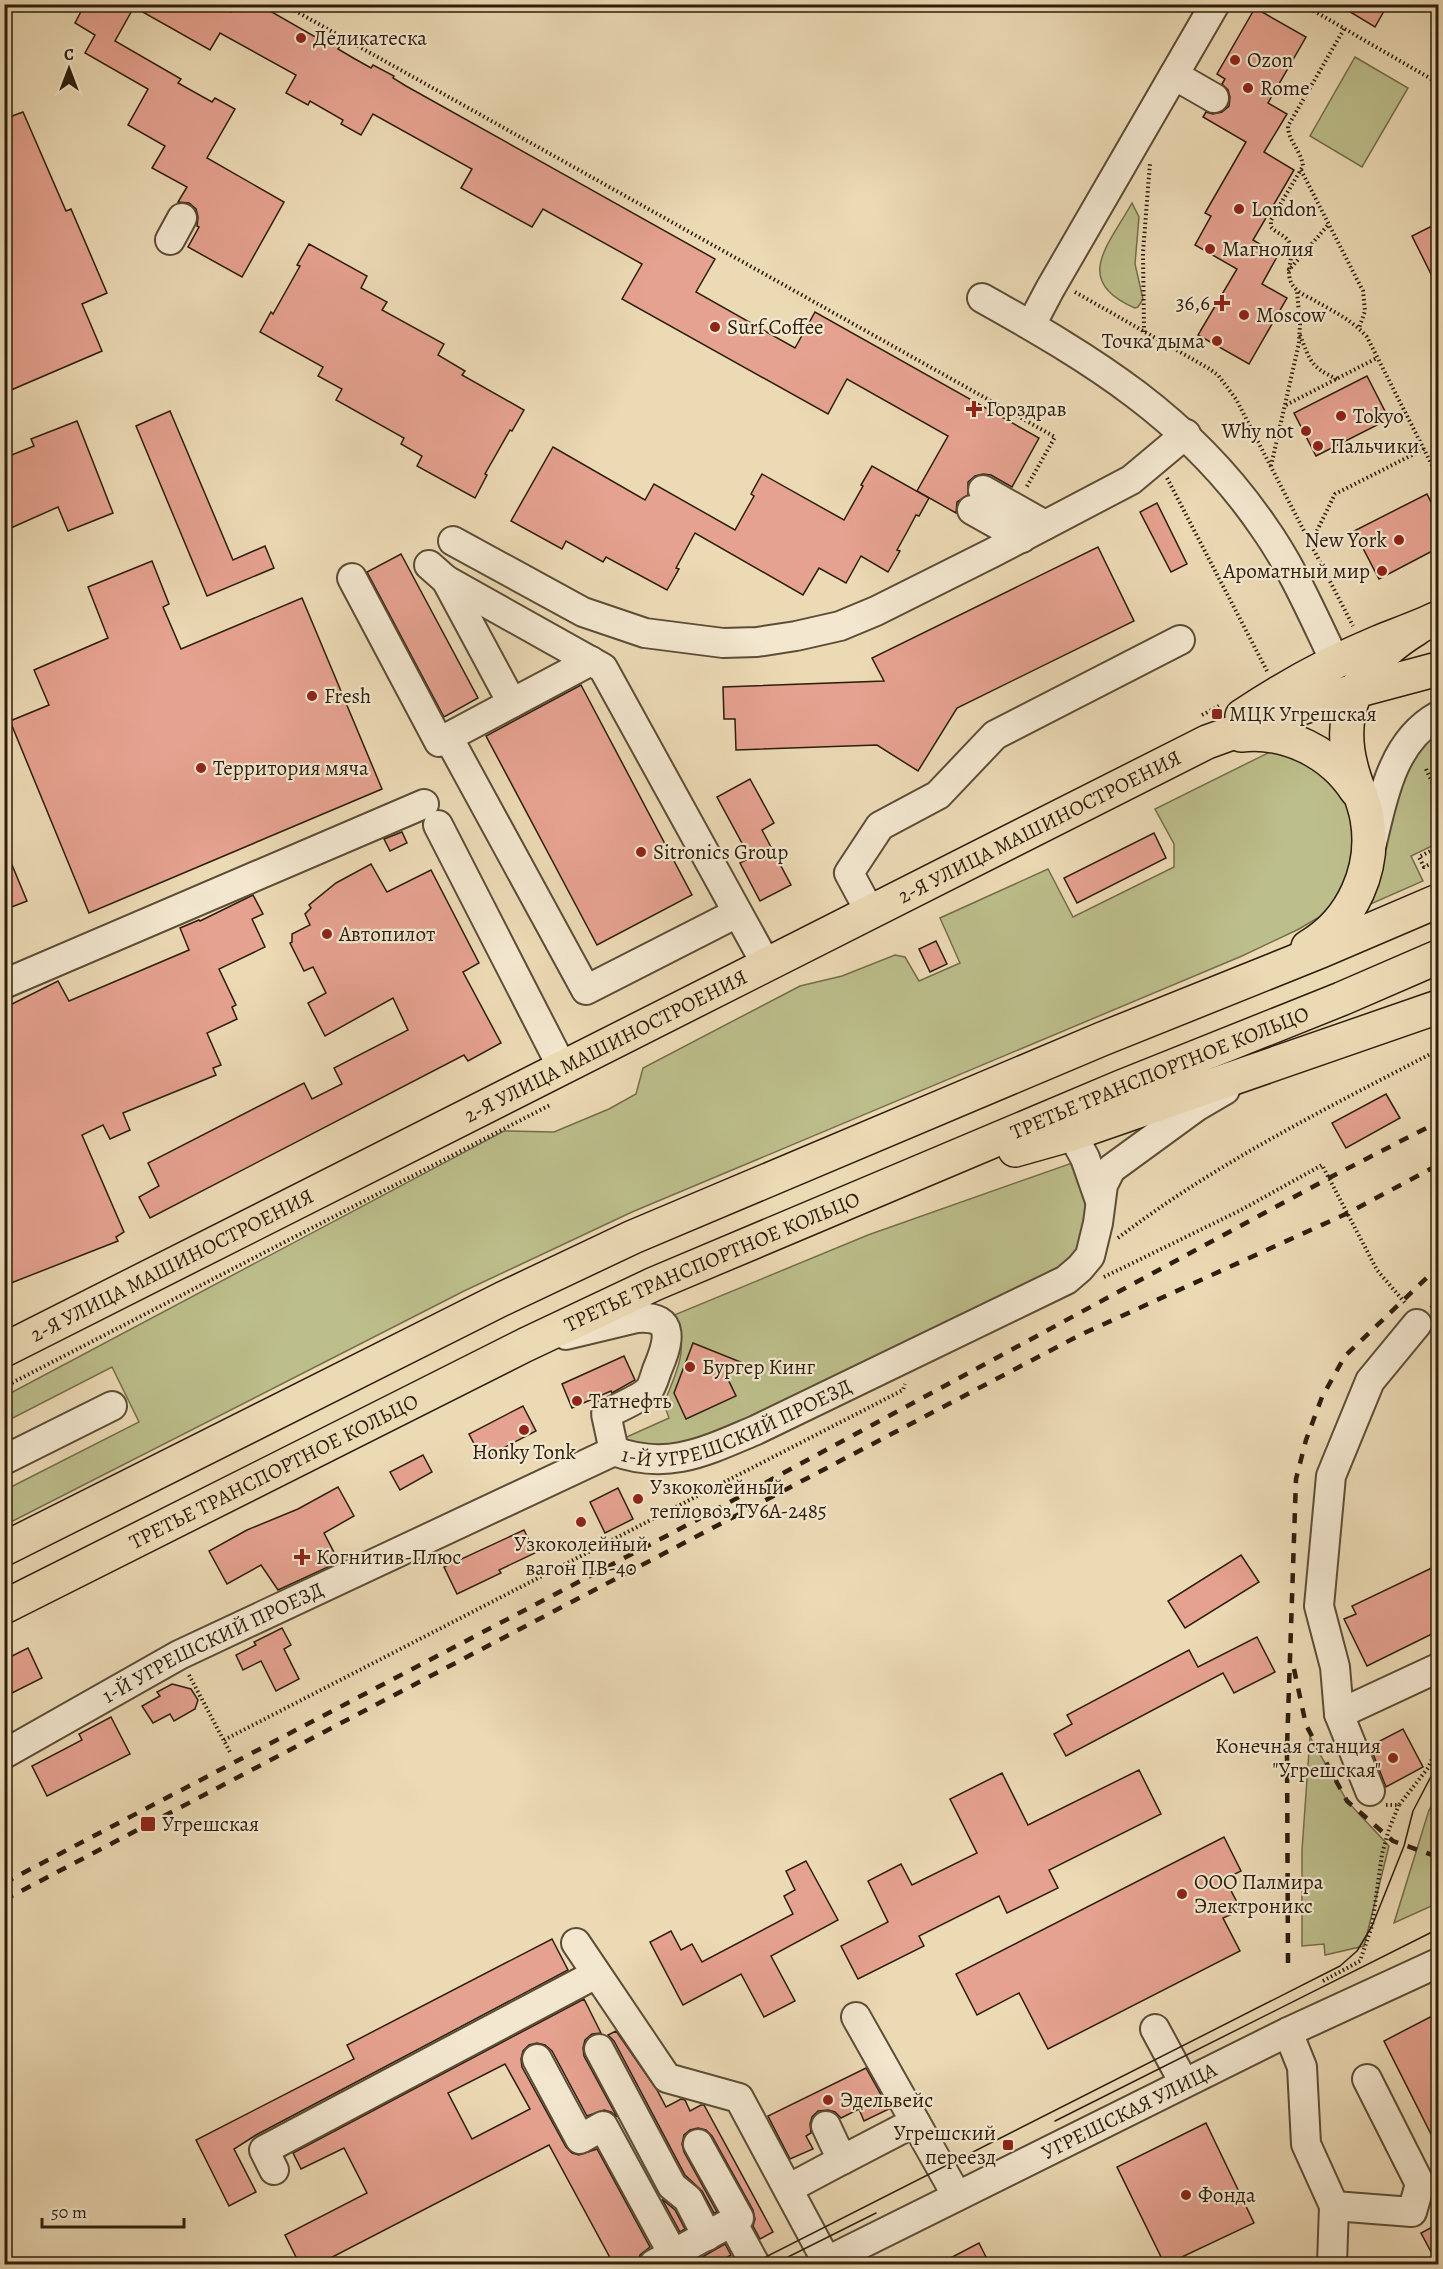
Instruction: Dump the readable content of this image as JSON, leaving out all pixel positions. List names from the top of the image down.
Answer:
{
  "streets": {
    "main road": ["2-Я УЛИЦА МАШИНОСТРОЕНИЯ", "ТРЕТЬЕ ТРАНСПОРТНОЕ КОЛЬЦО"],
    "street": ["1-Й УГРЕШСКИЙ ПРОЕЗД", "УГРЕШСКАЯ УЛИЦА"]
  },
  "places": {
    "other": [
      "Деликатеска",
      "Ozon",
      "Rome",
      "London",
      "Магнолия",
      "Moscow",
      "Surf Coffee",
      "Точка дыма",
      "Tokyo",
      "Why not",
      "Пальчики",
      "New York",
      "Ароматный мир",
      "Fresh",
      "Территория мяча",
      "Sitronics Group",
      "Автопилот",
      "Бургер Кинг",
      "Татнефть",
      "Honky Tonk",
      "Узкоколейный тепловоз ТУ6А-2485",
      "Узкоколейный вагон ПВ-40",
      "Конечная станция \"Угрешская\"",
      "ООО Палмира Электроникс",
      "Эдельвейс",
      "Фонда"
    ],
    "health": ["36,6", "Горздрав", "Когнитив-Плюс"],
    "transit": ["МЦК Угрешская", "Угрешская", "Угрешский переезд"]
  },
  "scale_bar": "50 m",
  "north": "top"
}
